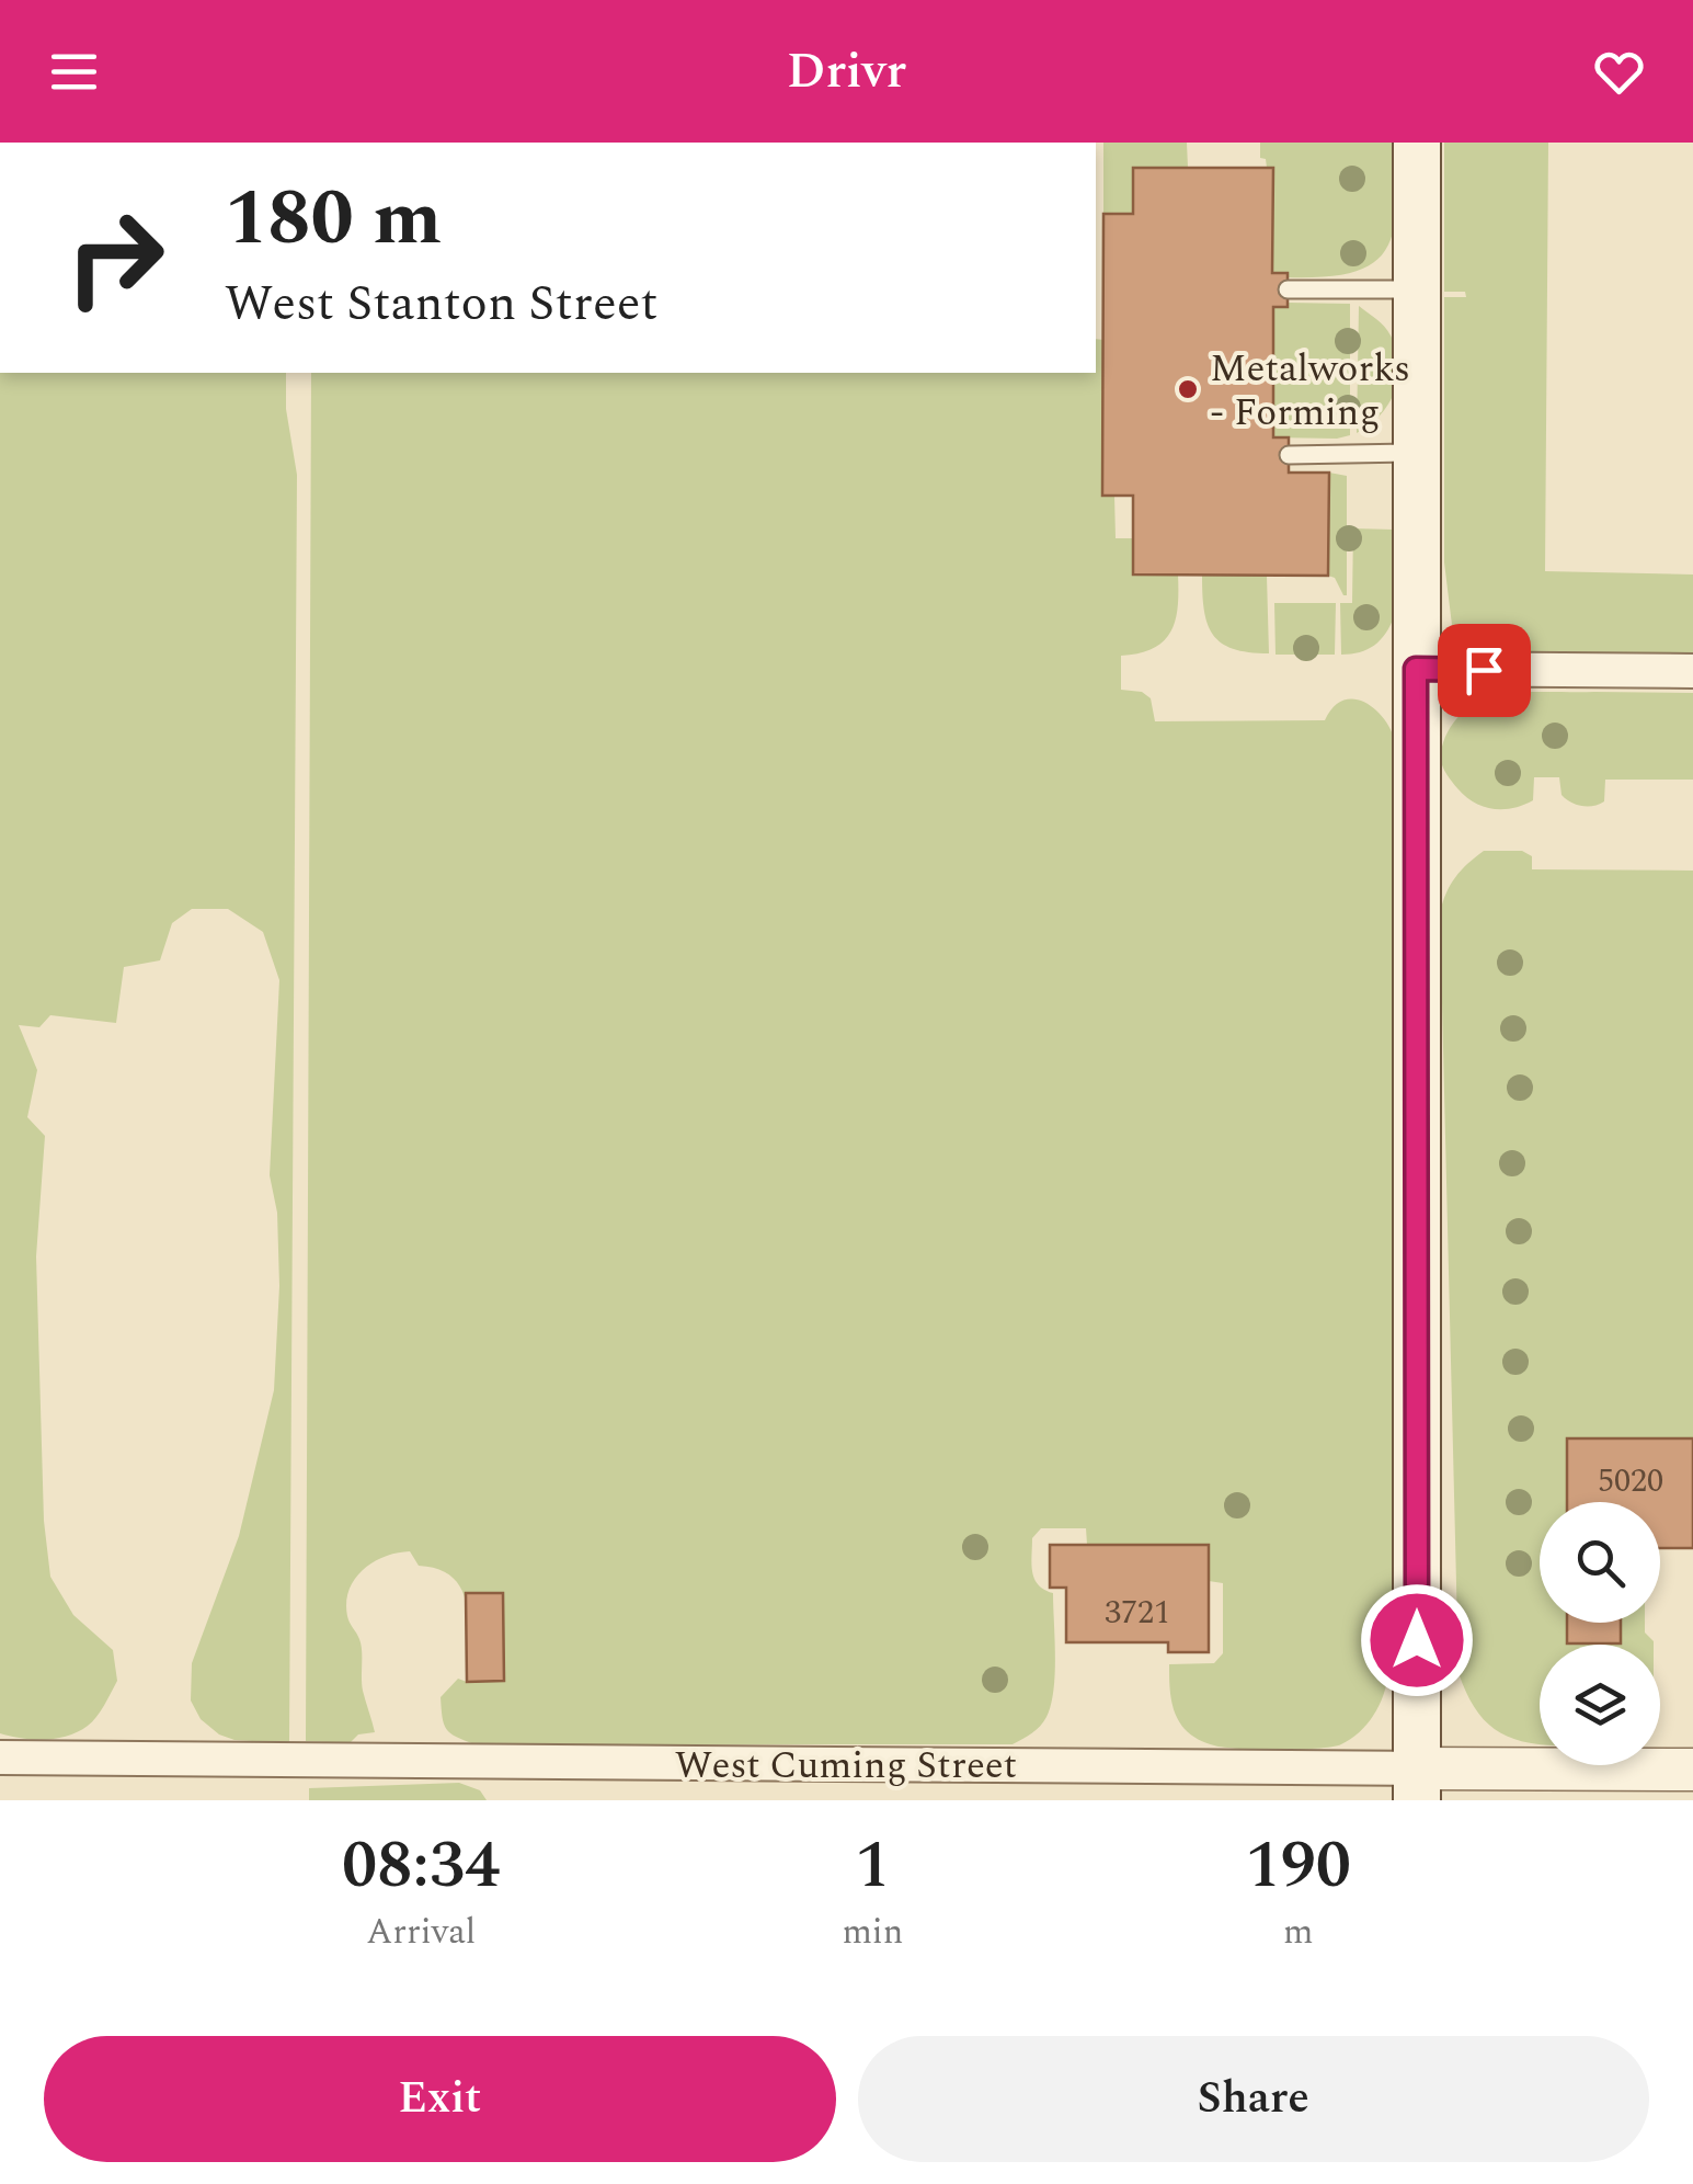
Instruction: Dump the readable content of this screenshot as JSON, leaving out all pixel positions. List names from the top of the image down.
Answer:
{
  "streets": {
    "street": ["West Cuming Street"]
  },
  "places": ["Metalworks - Forming"],
  "house_numbers": ["5020", "3721"],
  "page": {
    "header": "Drivr",
    "turn": ["180 m", "West Stanton Street"],
    "eta": [
      "08:34",
      "Arrival",
      "1",
      "min",
      "190",
      "m"
    ],
    "buttons": ["Exit", "Share"]
  }
}
